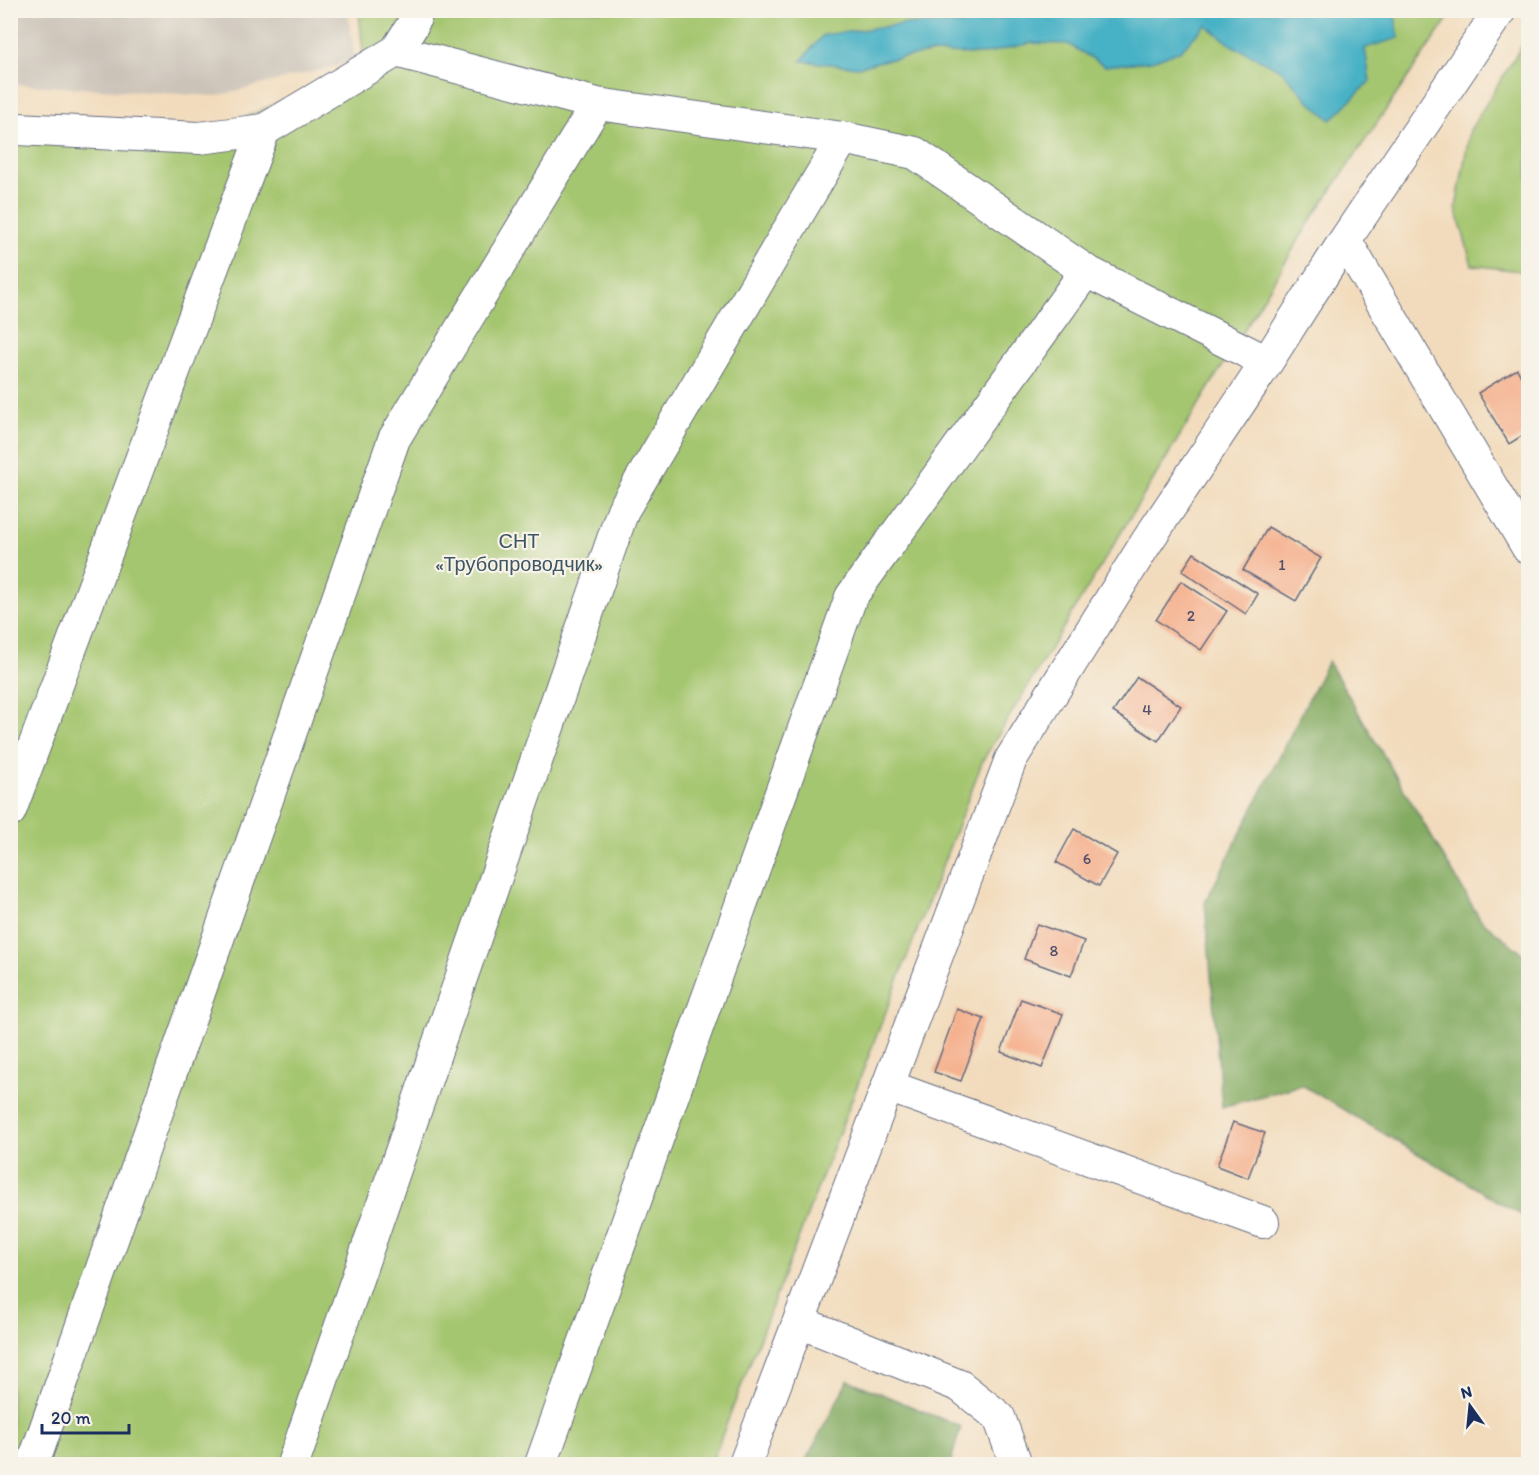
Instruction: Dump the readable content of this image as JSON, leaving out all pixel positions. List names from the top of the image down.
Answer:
{
  "parks": ["СНТ «Трубопроводчик»"],
  "house_numbers": [
    "1",
    "2",
    "4",
    "6",
    "8"
  ],
  "scale_bar": "20 m",
  "north": "top"
}
